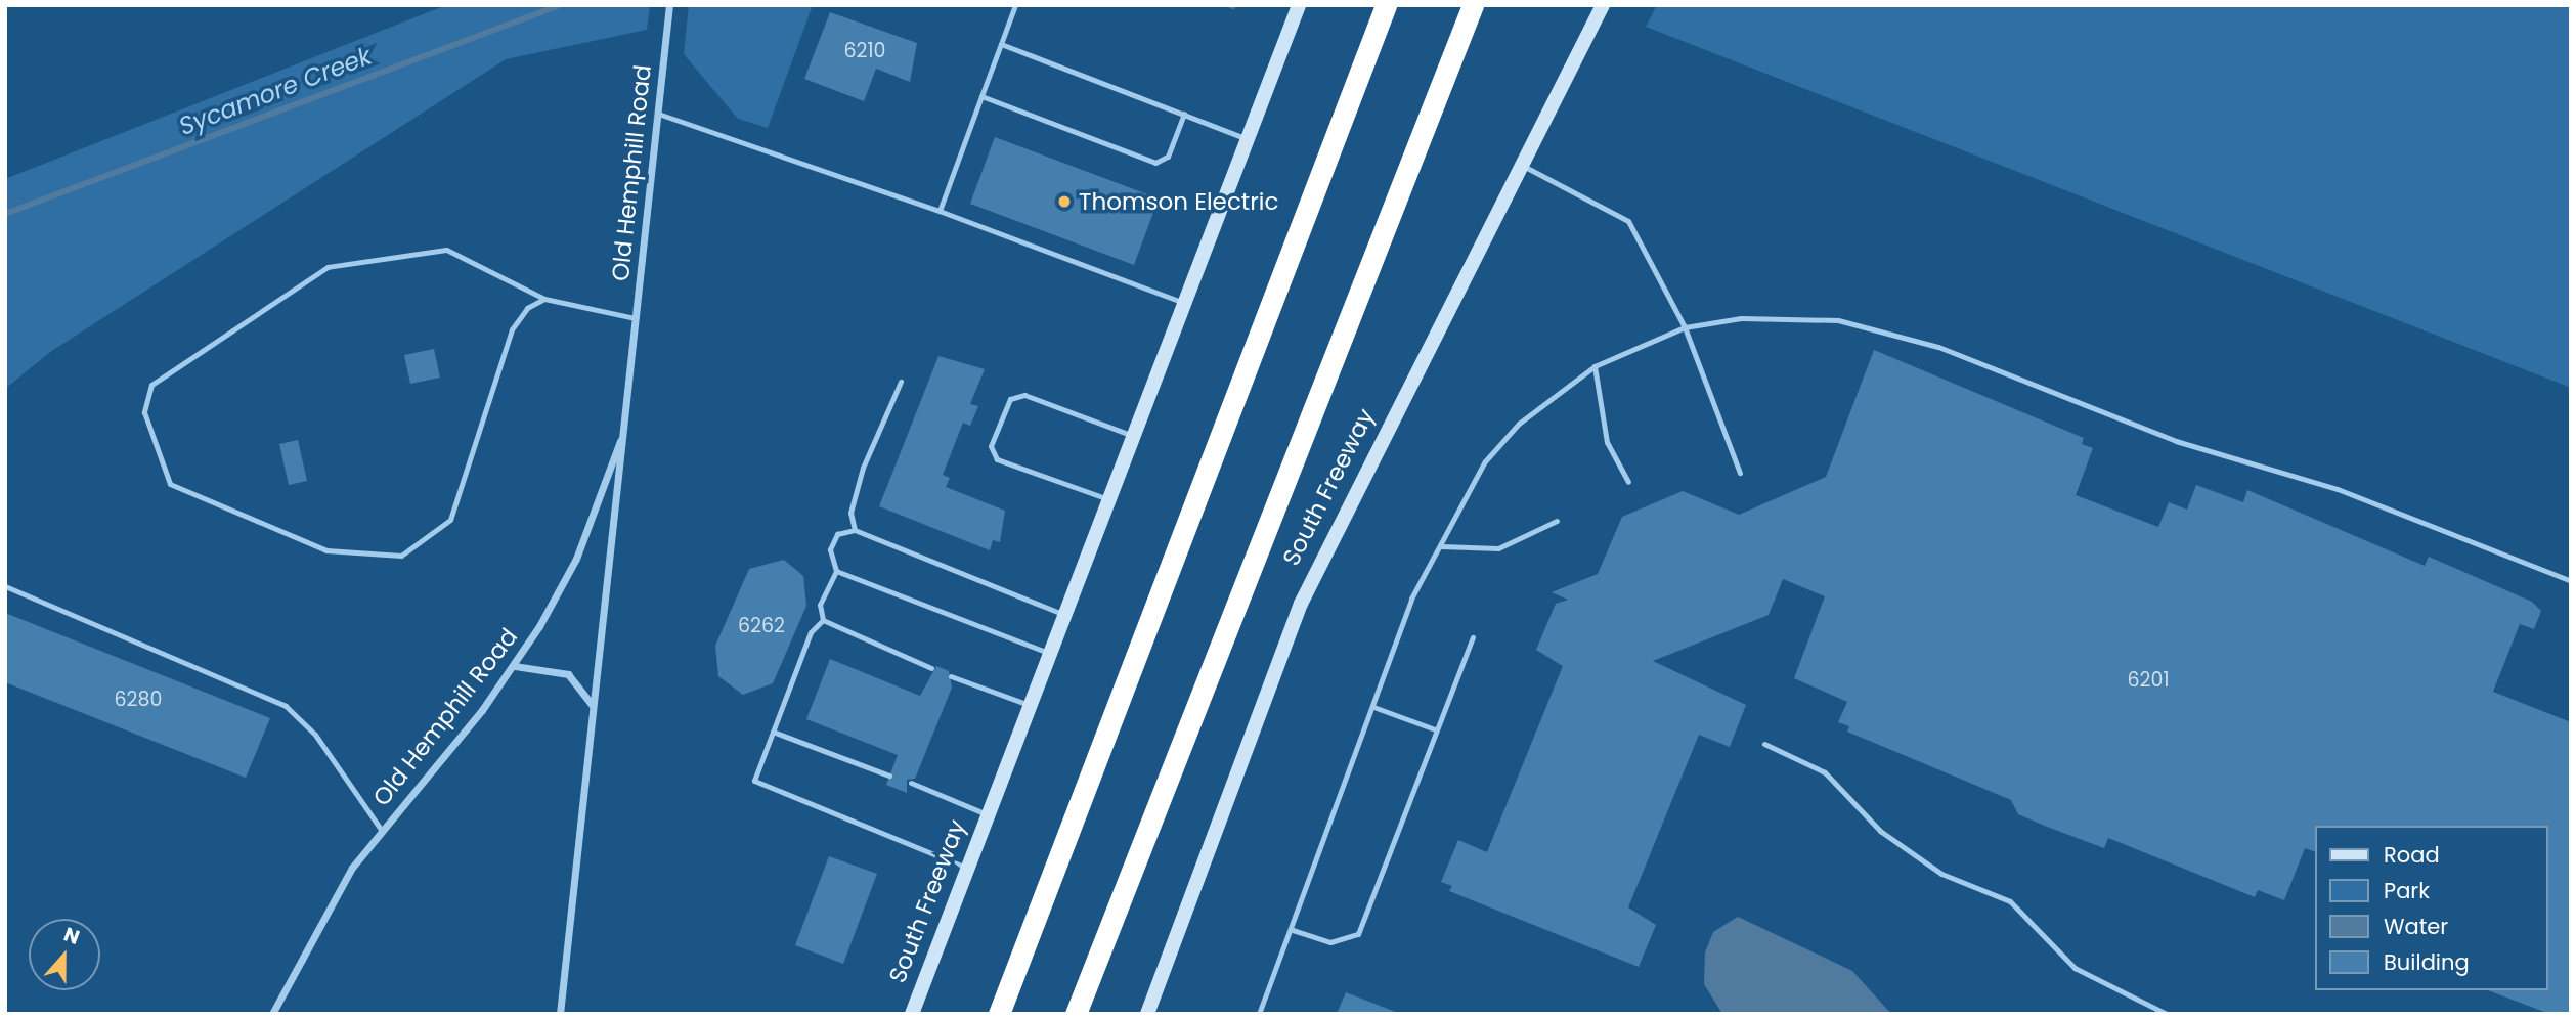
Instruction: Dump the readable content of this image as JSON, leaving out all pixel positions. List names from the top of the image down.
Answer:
{
  "streets": {
    "highway": ["South Freeway"],
    "street": ["Old Hemphill Road"]
  },
  "water": ["Sycamore Creek"],
  "places": ["Thomson Electric"],
  "house_numbers": [
    "6210",
    "6262",
    "6201",
    "6280"
  ],
  "legend": [
    "Road",
    "Park",
    "Water",
    "Building"
  ],
  "north": "top"
}
